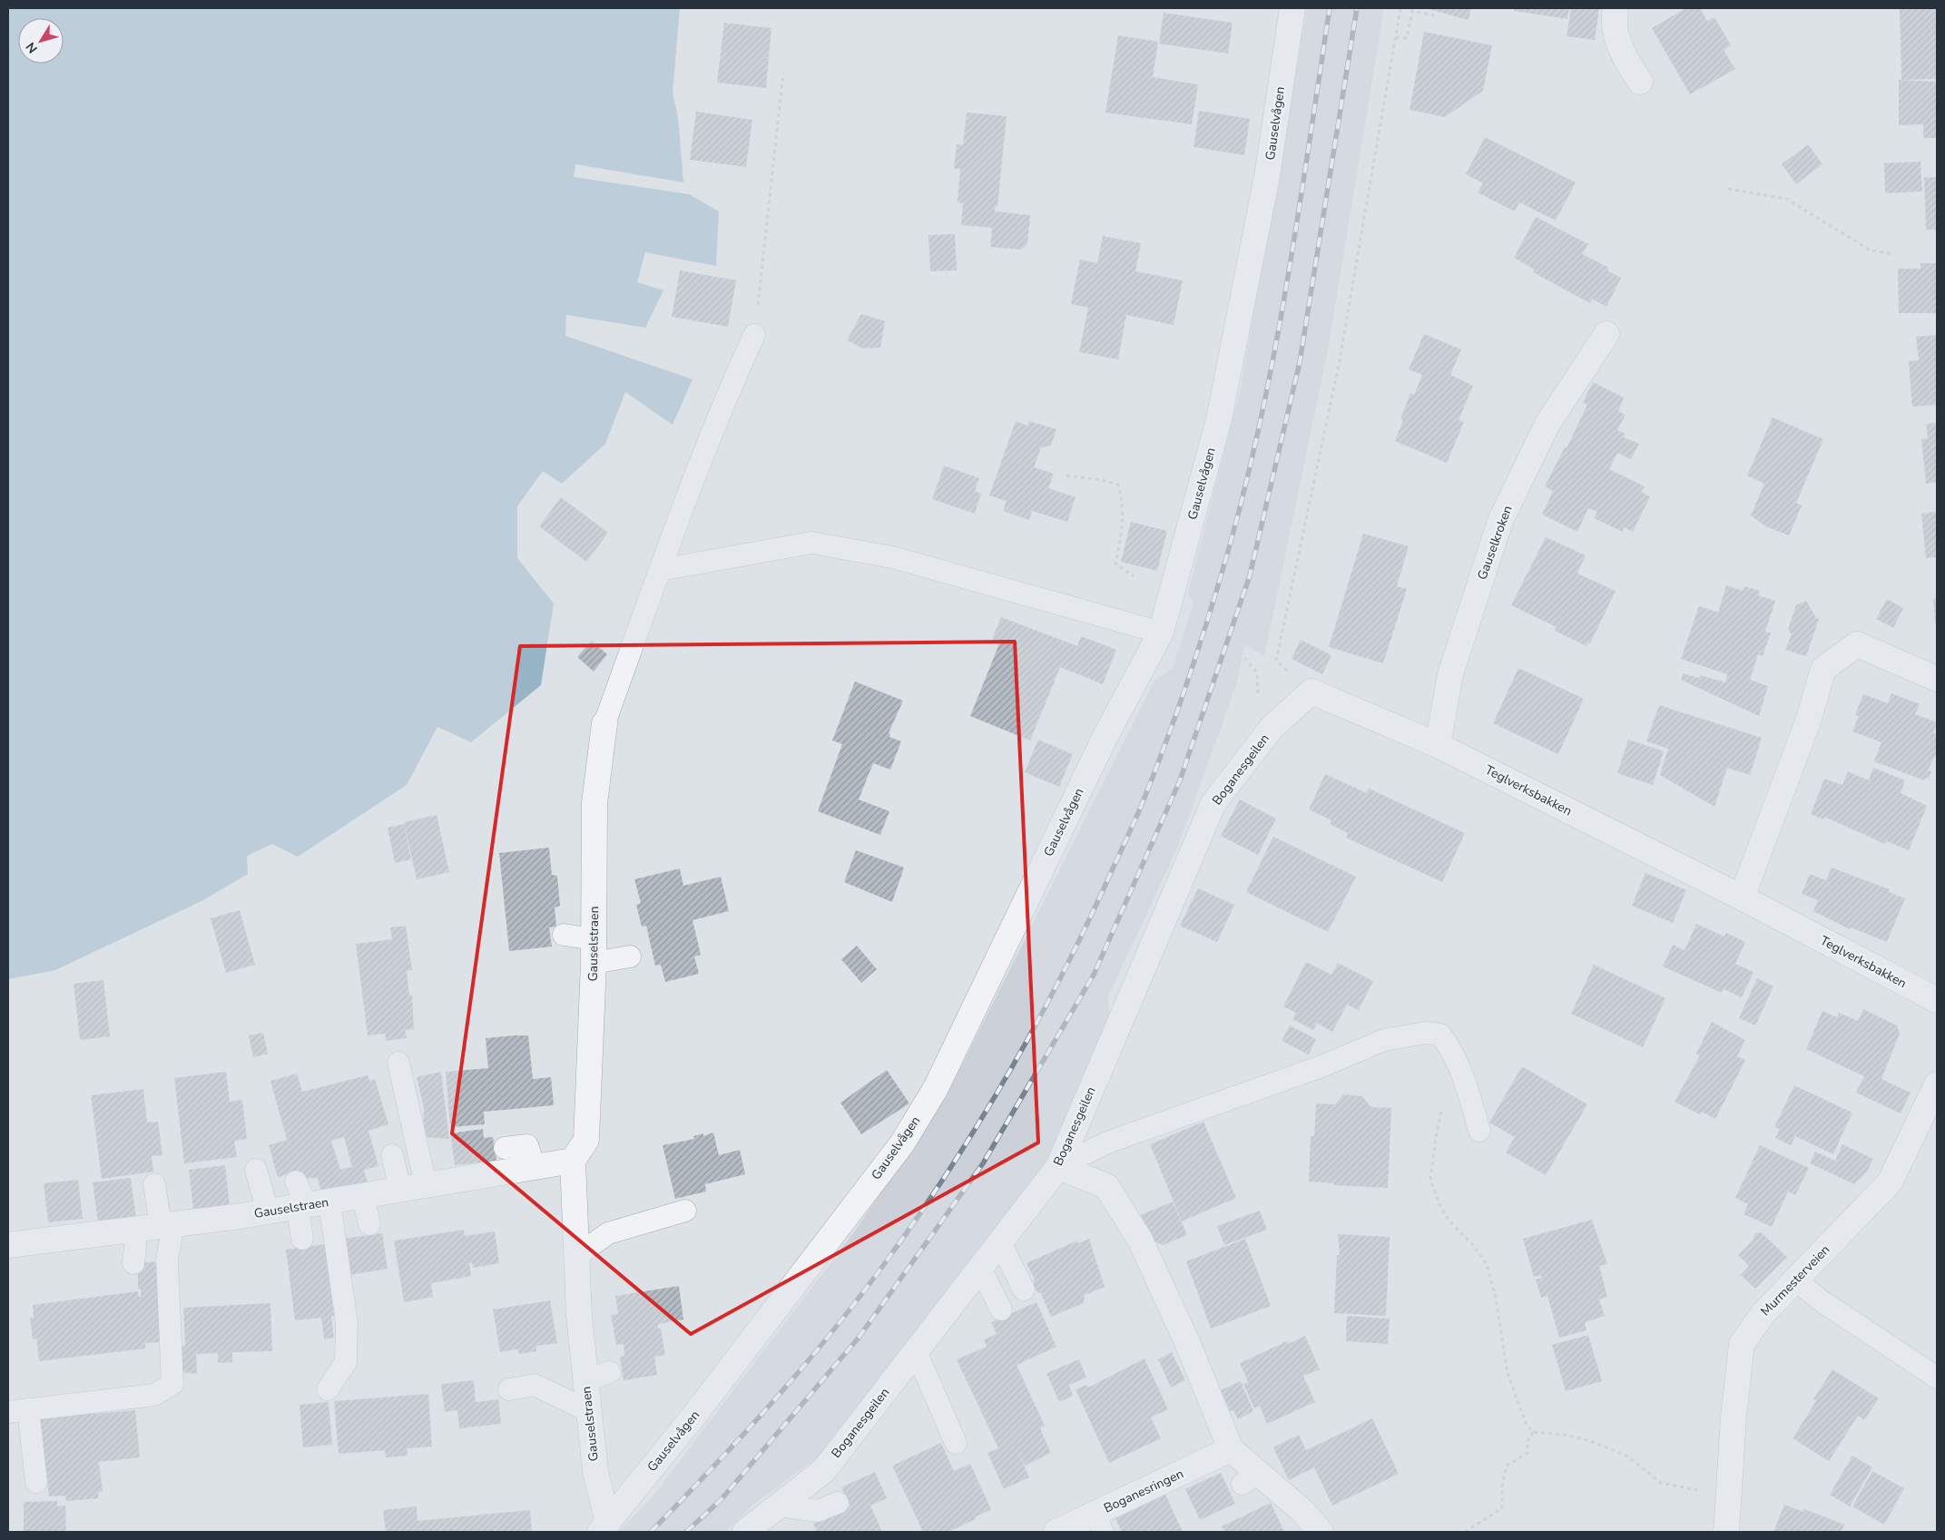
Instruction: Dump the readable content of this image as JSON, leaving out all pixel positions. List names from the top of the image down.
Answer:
{
  "streets": {
    "street": [
      "Gauselvågen",
      "Gauselkroken",
      "Boganesgeilen",
      "Teglverksbakken",
      "Gauselstraen",
      "Murmesterveien",
      "Boganesringen"
    ]
  },
  "crossings": [
    ["Gauselvågen", "Gauselstraen"],
    ["Gauselkroken", "Teglverksbakken"],
    ["Boganesgeilen", "Teglverksbakken"]
  ],
  "north": "bottom left"
}
